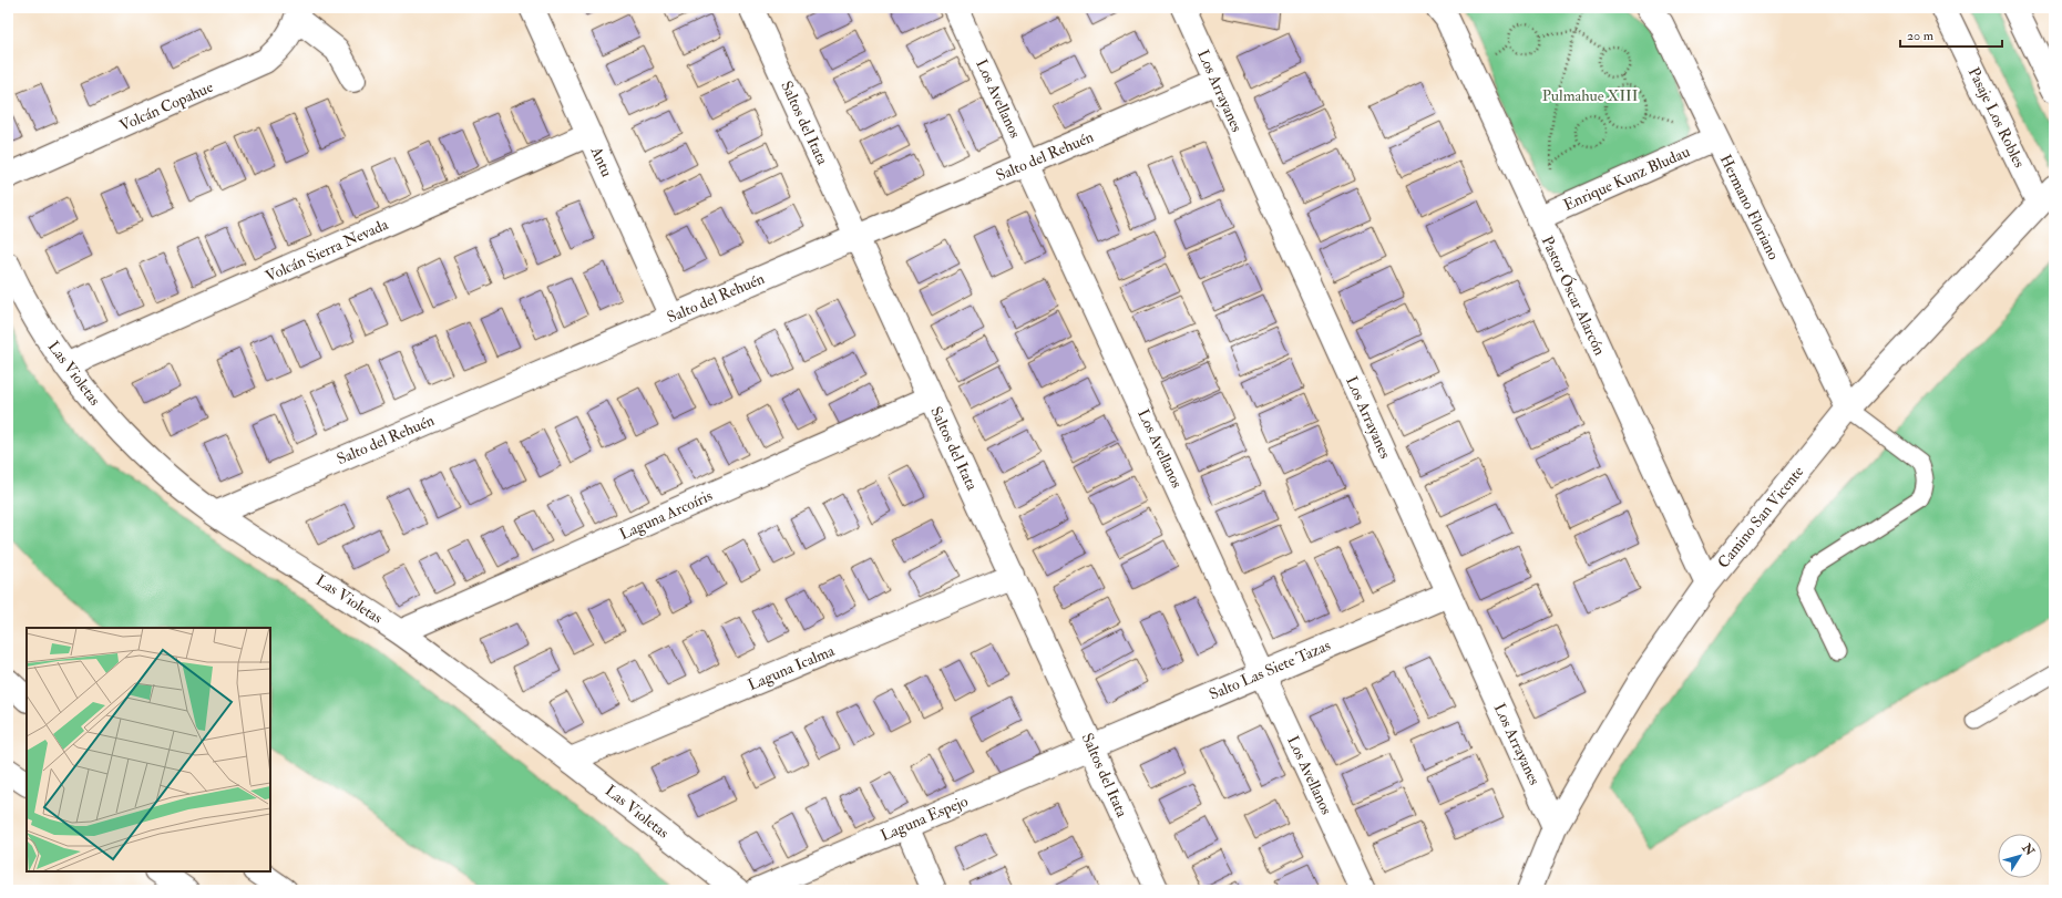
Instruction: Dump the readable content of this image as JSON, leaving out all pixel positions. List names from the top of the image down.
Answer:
{
  "streets": {
    "main road": [
      "Los Arrayanes",
      "Los Avellanos",
      "Volcán Copahue",
      "Pasaje Los Robles",
      "Saltos del Itata",
      "Salto del Rehuén",
      "Antu",
      "Enrique Kunz Bludau",
      "Hermano Floriano",
      "Volcán Sierra Nevada",
      "Pastor Óscar Alarcón",
      "Las Violetas",
      "Laguna Arcoíris",
      "Camino San Vicente",
      "Laguna Icalma",
      "Salto Las Siete Tazas",
      "Laguna Espejo"
    ]
  },
  "crossings": [
    ["Los Arrayanes", "Salto del Rehuén"],
    ["Los Arrayanes", "Camino San Vicente"],
    ["Los Arrayanes", "Salto Las Siete Tazas"],
    ["Los Avellanos", "Salto del Rehuén"],
    ["Los Avellanos", "Salto Las Siete Tazas"],
    ["Pasaje Los Robles", "Camino San Vicente"],
    ["Saltos del Itata", "Salto del Rehuén"],
    ["Saltos del Itata", "Laguna Arcoíris"],
    ["Saltos del Itata", "Laguna Icalma"],
    ["Saltos del Itata", "Salto Las Siete Tazas"],
    ["Saltos del Itata", "Laguna Espejo"],
    ["Salto del Rehuén", "Antu"],
    ["Salto del Rehuén", "Las Violetas"],
    ["Antu", "Volcán Sierra Nevada"],
    ["Enrique Kunz Bludau", "Hermano Floriano"],
    ["Enrique Kunz Bludau", "Pastor Óscar Alarcón"],
    ["Hermano Floriano", "Camino San Vicente"],
    ["Volcán Sierra Nevada", "Las Violetas"],
    ["Pastor Óscar Alarcón", "Camino San Vicente"],
    ["Las Violetas", "Laguna Arcoíris"],
    ["Las Violetas", "Laguna Icalma"],
    ["Salto Las Siete Tazas", "Laguna Espejo"]
  ],
  "parks": ["Pulmahue XIII"],
  "scale_bar": "20 m",
  "north": "top right"
}
